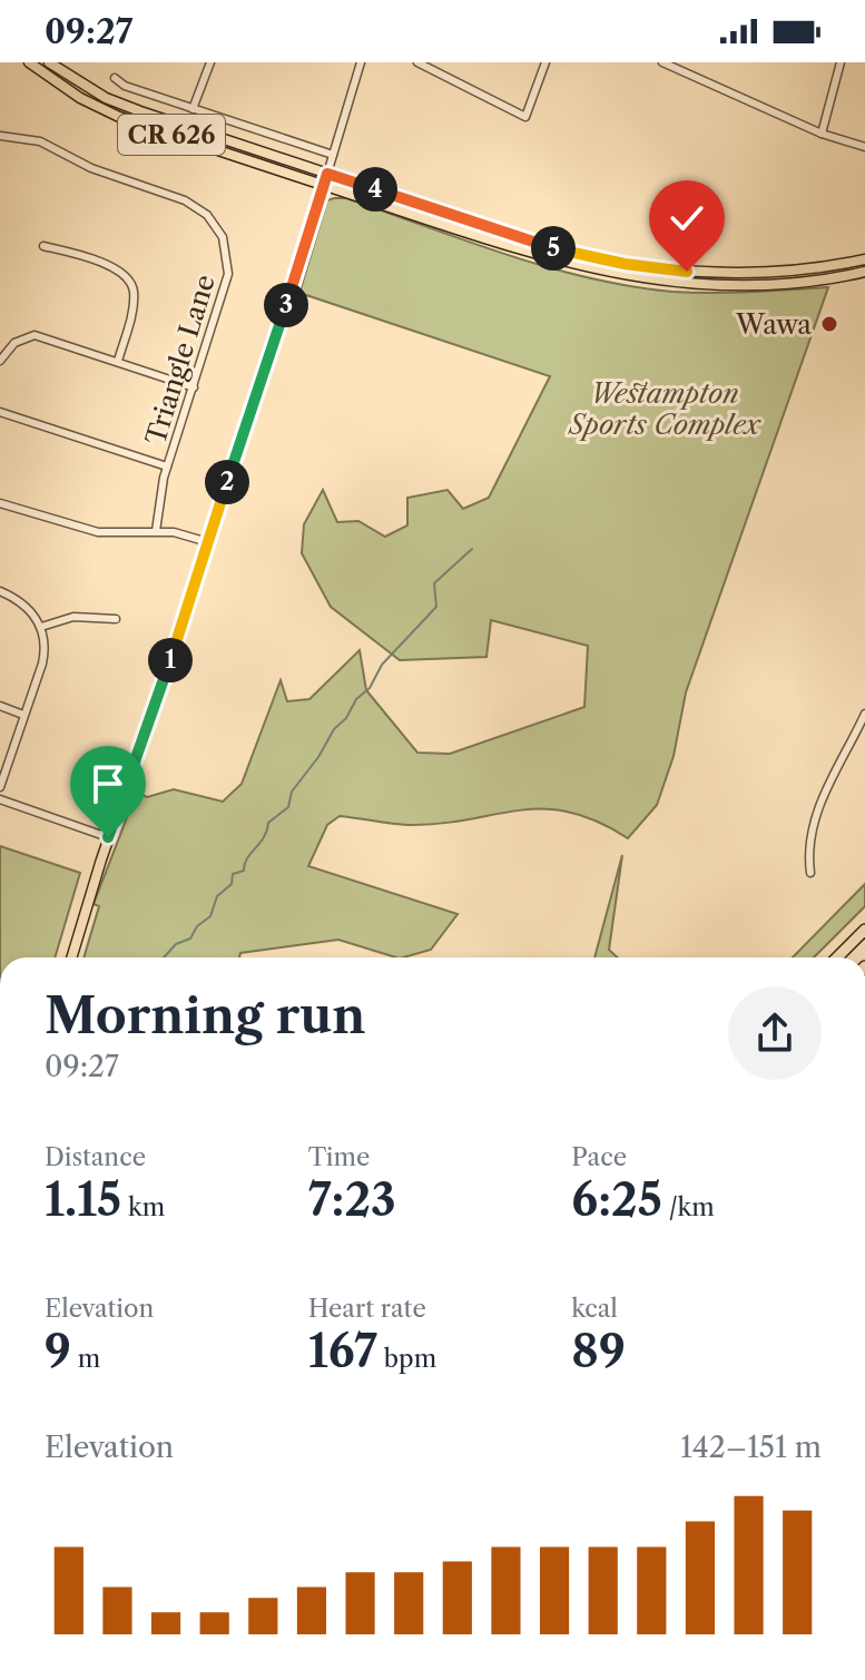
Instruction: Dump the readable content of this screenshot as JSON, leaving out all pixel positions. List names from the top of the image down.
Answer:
{
  "streets": {
    "main road": ["CR 626"],
    "street": ["Triangle Lane"]
  },
  "parks": ["Westampton Sports Complex"],
  "places": ["Wawa"],
  "page": {
    "status": "09:27",
    "pins": [
      "4",
      "5",
      "3",
      "2",
      "1"
    ],
    "heading": ["Morning run", "09:27"],
    "stats": [
      ["Distance", "1.15 km"],
      ["Time", "7:23"],
      ["Pace", "6:25 /km"],
      ["Elevation", "9 m"],
      ["Heart rate", "167 bpm"],
      ["kcal", "89"]
    ],
    "chart": ["Elevation", "142–151 m"]
  }
}
